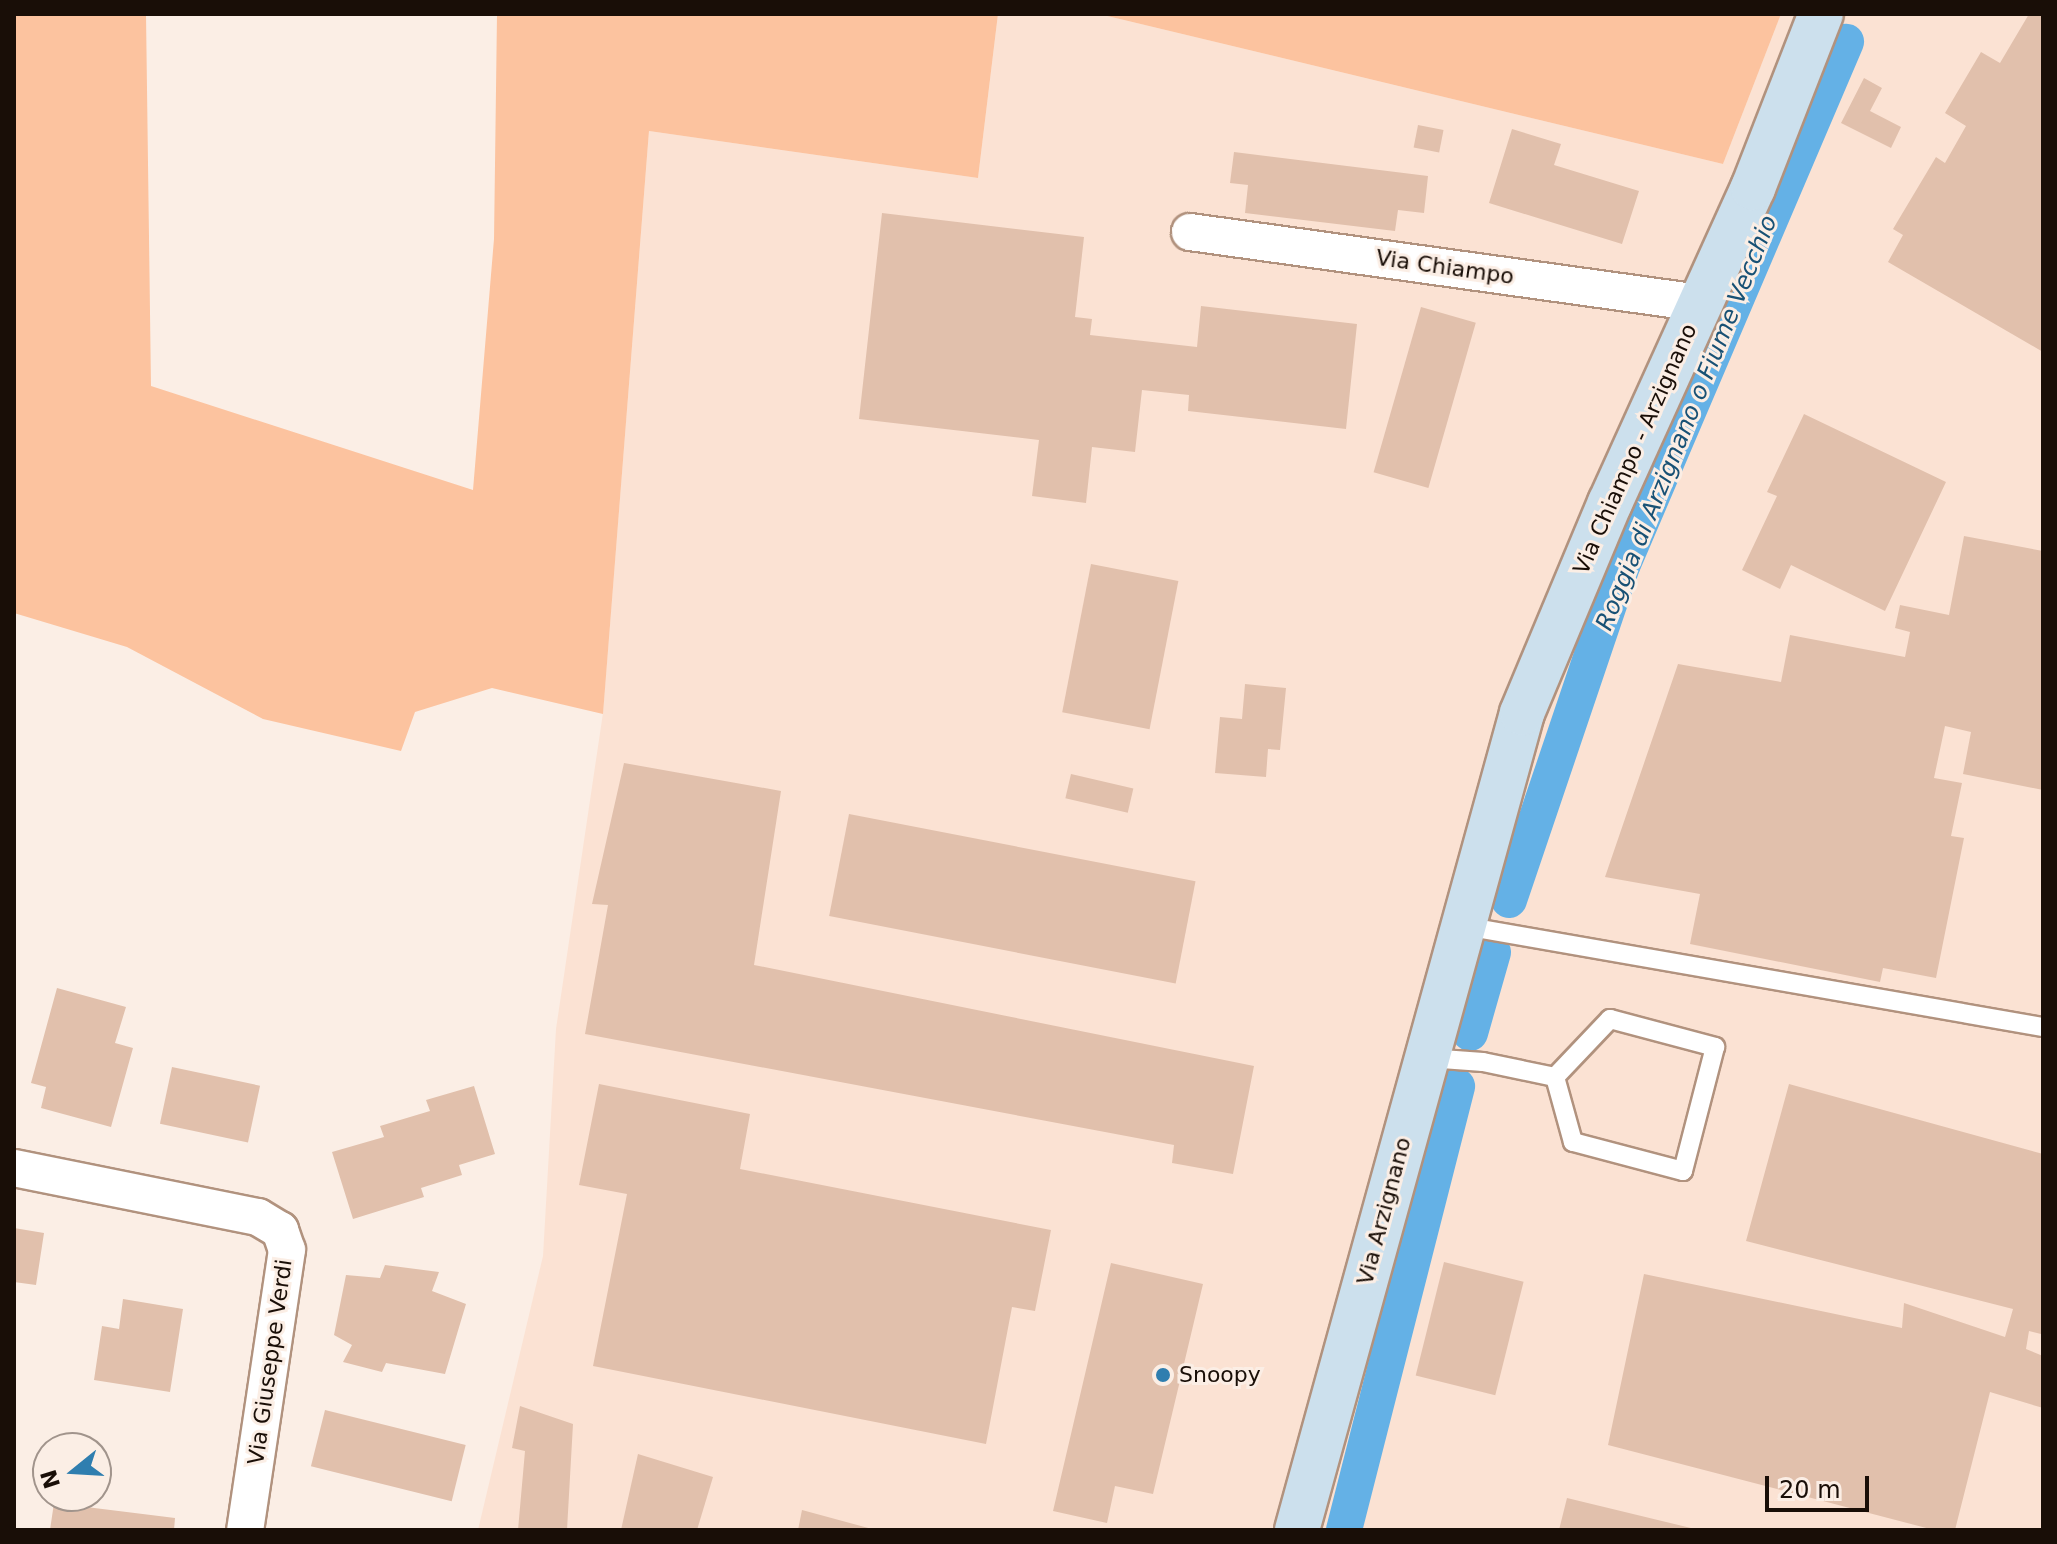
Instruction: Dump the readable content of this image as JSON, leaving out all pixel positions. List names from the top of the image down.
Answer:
{
  "streets": {
    "main road": ["Via Chiampo - Arzignano", "Via Arzignano"],
    "street": ["Via Chiampo", "Via Giuseppe Verdi"]
  },
  "crossings": [
    ["Via Chiampo", "Via Chiampo - Arzignano"],
    ["Via Chiampo - Arzignano", "Via Arzignano"]
  ],
  "water": ["Roggia di Arzignano o Fiume Vecchio"],
  "places": ["Snoopy"],
  "scale_bar": "20 m",
  "north": "left"
}
